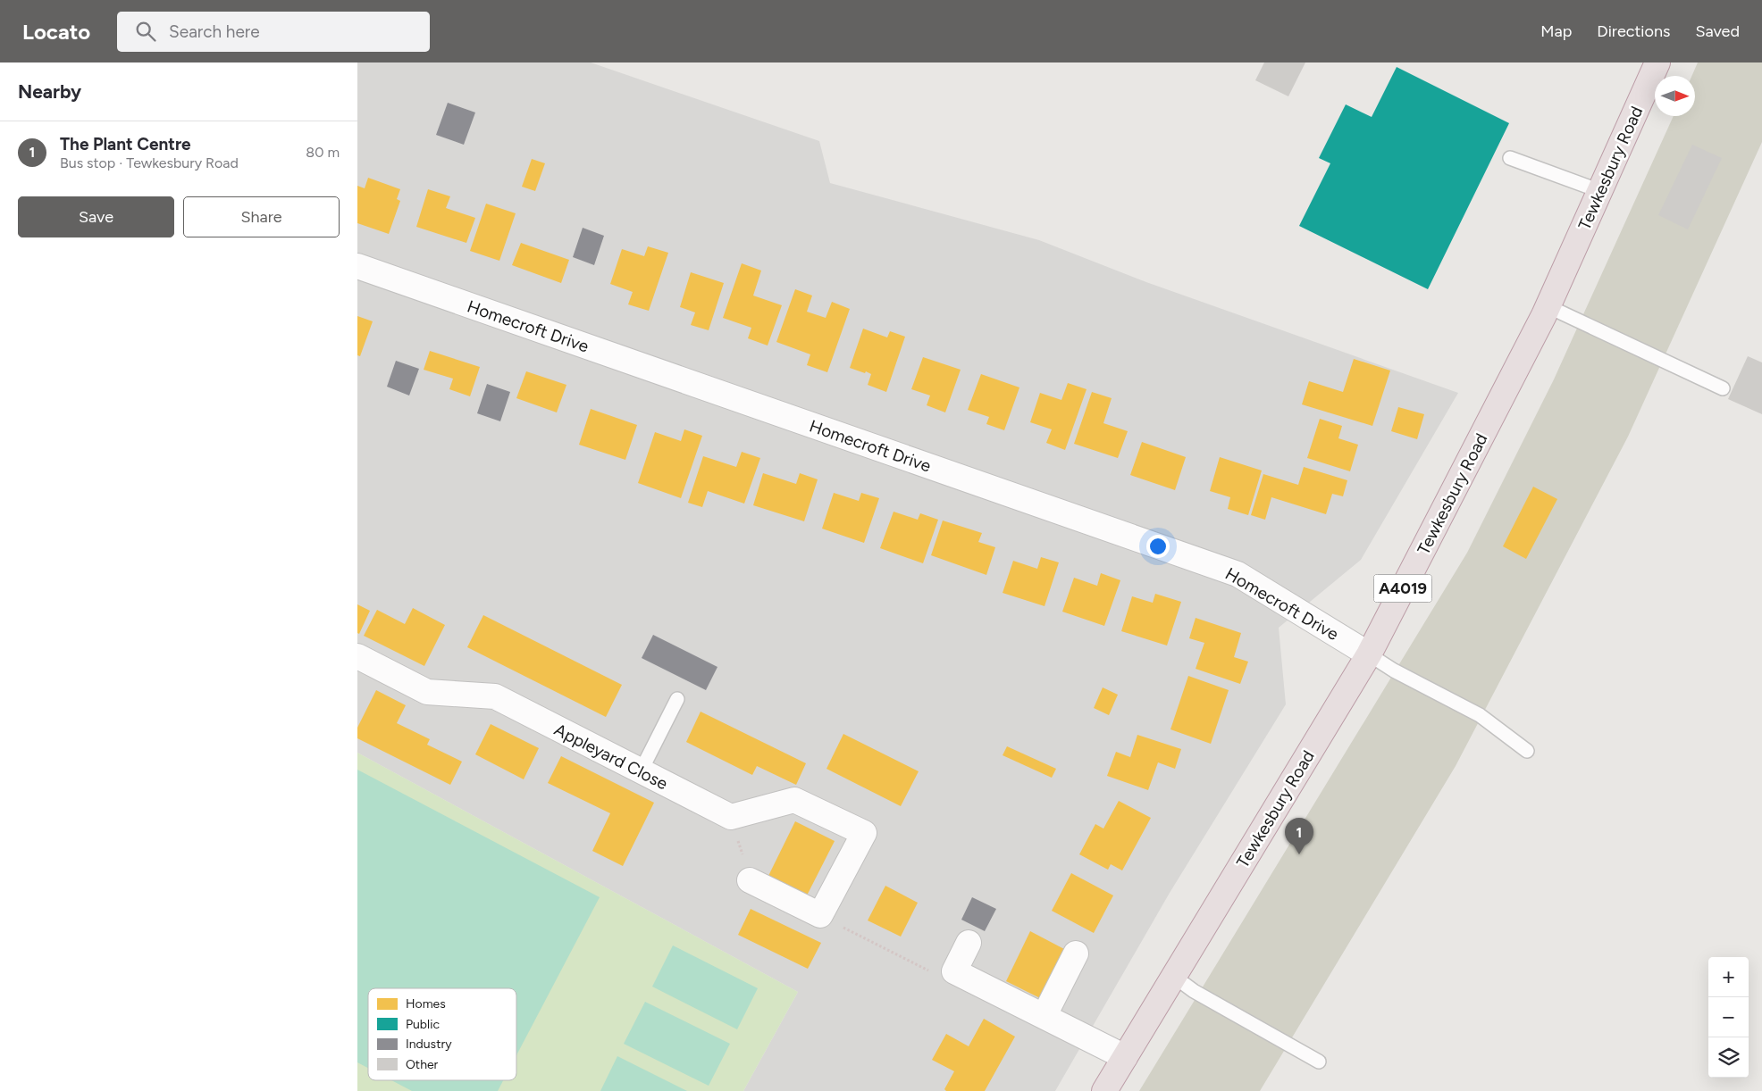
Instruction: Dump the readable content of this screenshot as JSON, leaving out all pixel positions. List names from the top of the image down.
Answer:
{
  "streets": {
    "highway": ["Tewkesbury Road", "A4019"],
    "street": ["Homecroft Drive", "Appleyard Close"]
  },
  "crossings": [
    ["Tewkesbury Road", "Homecroft Drive"]
  ],
  "legend": [
    "Homes",
    "Public",
    "Industry",
    "Other"
  ],
  "north": "right",
  "page": {
    "header": "Locato",
    "search": "Search here",
    "nav": ["Map", "Directions", "Saved"],
    "heading": "Nearby",
    "list": [
      {
        "mark": "1",
        "name": "The Plant Centre",
        "note": "Bus stop · Tewkesbury Road",
        "value": "80 m"
      }
    ],
    "buttons": ["Save", "Share"],
    "pins": "1",
    "map_buttons": ["+", "−"]
  }
}
